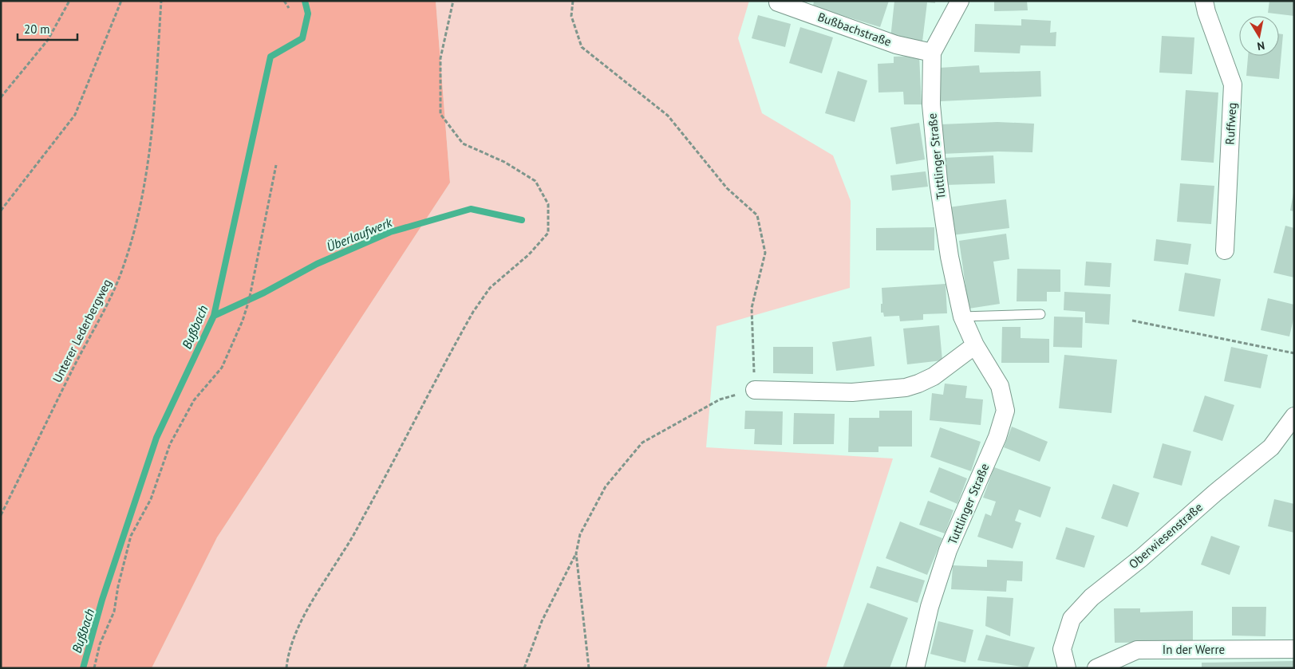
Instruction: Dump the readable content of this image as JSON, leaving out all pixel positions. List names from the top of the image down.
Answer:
{
  "streets": {
    "street": [
      "Bußbachstraße",
      "Ruffweg",
      "Tuttlinger Straße",
      "Oberwiesenstraße",
      "In der Werre"
    ],
    "path": ["Unterer Lederbergweg"]
  },
  "crossings": [
    ["Bußbachstraße", "Tuttlinger Straße"]
  ],
  "water": ["Überlaufwerk", "Bußbach"],
  "scale_bar": "20 m",
  "north": "bottom"
}
